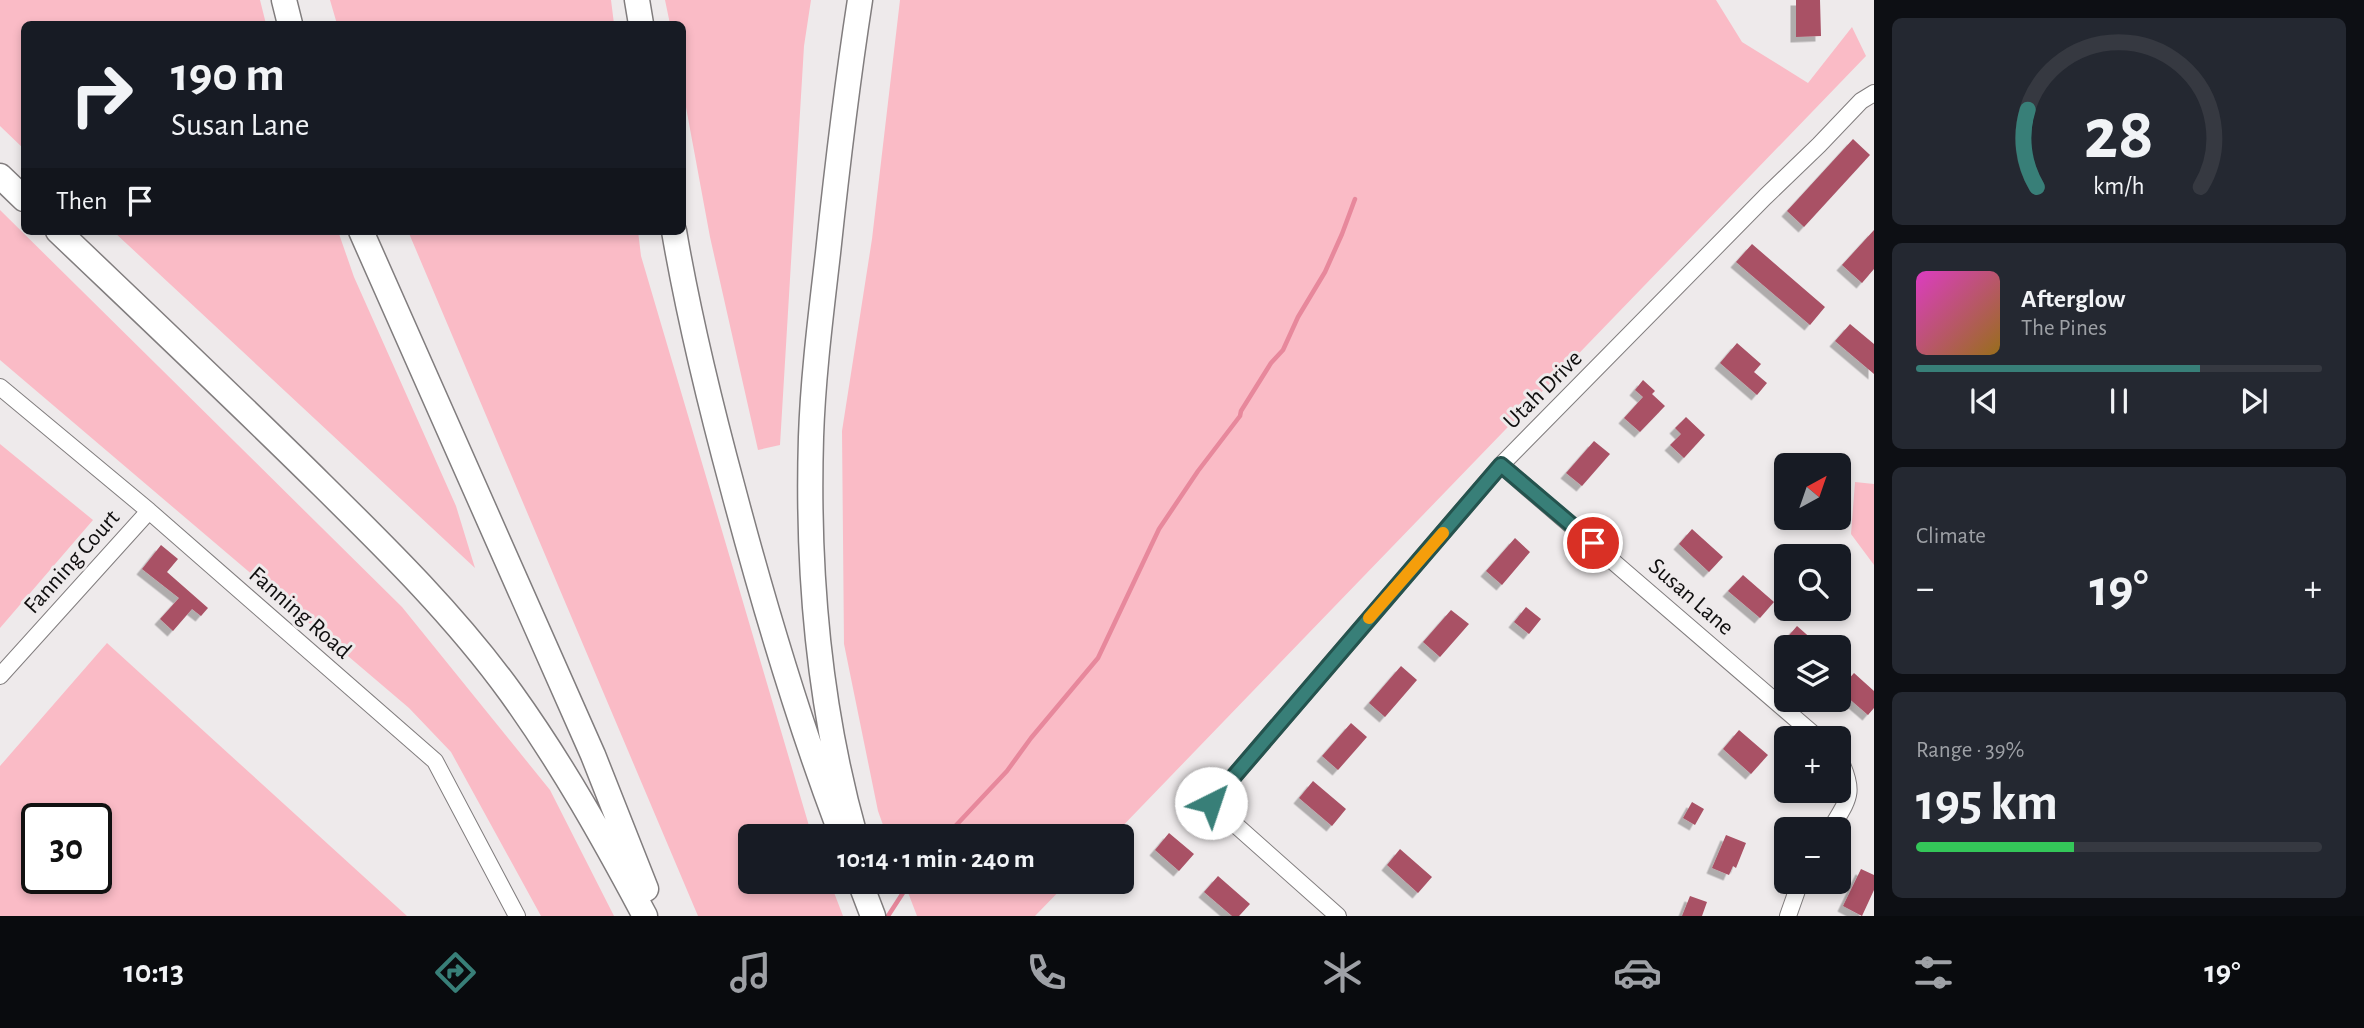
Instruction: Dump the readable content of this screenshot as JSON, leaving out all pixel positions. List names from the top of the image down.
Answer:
{
  "streets": {
    "street": [
      "Utah Drive",
      "Fanning Court",
      "Susan Lane",
      "Fanning Road"
    ]
  },
  "crossings": [
    ["Utah Drive", "Susan Lane"],
    ["Fanning Court", "Fanning Road"]
  ],
  "north": "top right",
  "page": {
    "turn": ["190 m", "Susan Lane"],
    "then": "Then",
    "song": ["Afterglow", "The Pines"],
    "map_buttons": ["+", "−"],
    "tile": [
      "Climate",
      ["Range · 39%", "195 km"]
    ],
    "heat": ["−", "19°", "+"],
    "limit": "30",
    "trip": "10:14 · 1 min · 240 m",
    "tabs": ["10:13", "19°"],
    "gauge": ["28", "km/h"]
  }
}
